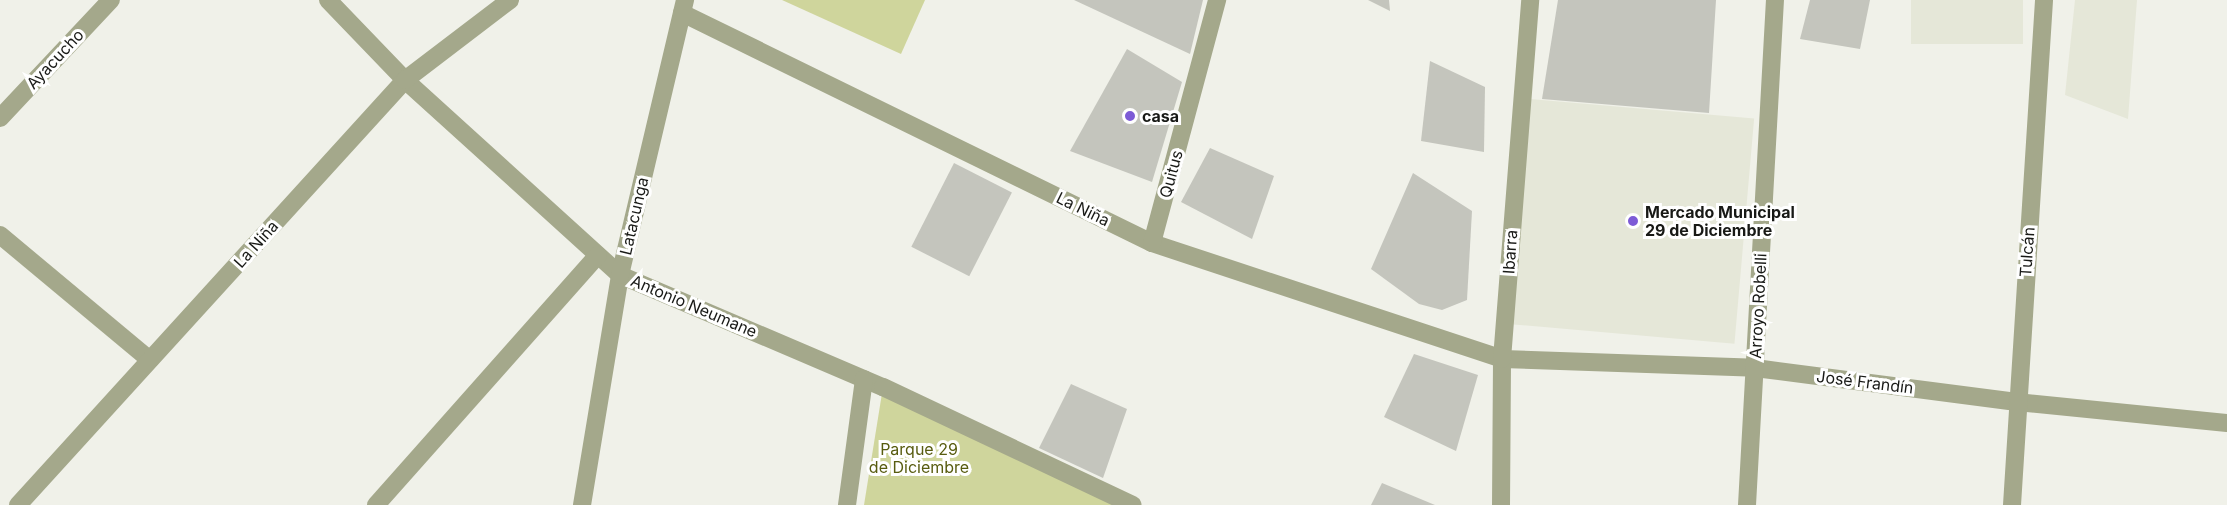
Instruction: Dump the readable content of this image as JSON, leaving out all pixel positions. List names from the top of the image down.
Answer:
{
  "streets": {
    "street": [
      "Ayacucho",
      "Quitus",
      "La Niña",
      "Latacunga",
      "Ibarra",
      "Tulcán",
      "Antonio Neumane",
      "Arroyo Robelli",
      "José Frandín"
    ]
  },
  "crossings": [
    ["Quitus", "La Niña"],
    ["La Niña", "Latacunga"],
    ["La Niña", "Ibarra"],
    ["La Niña", "Antonio Neumane"],
    ["La Niña", "José Frandín"],
    ["Latacunga", "Antonio Neumane"],
    ["Ibarra", "José Frandín"],
    ["Tulcán", "José Frandín"],
    ["Arroyo Robelli", "José Frandín"]
  ],
  "parks": ["Parque 29 de Diciembre"],
  "places": ["casa", "Mercado Municipal 29 de Diciembre"]
}
